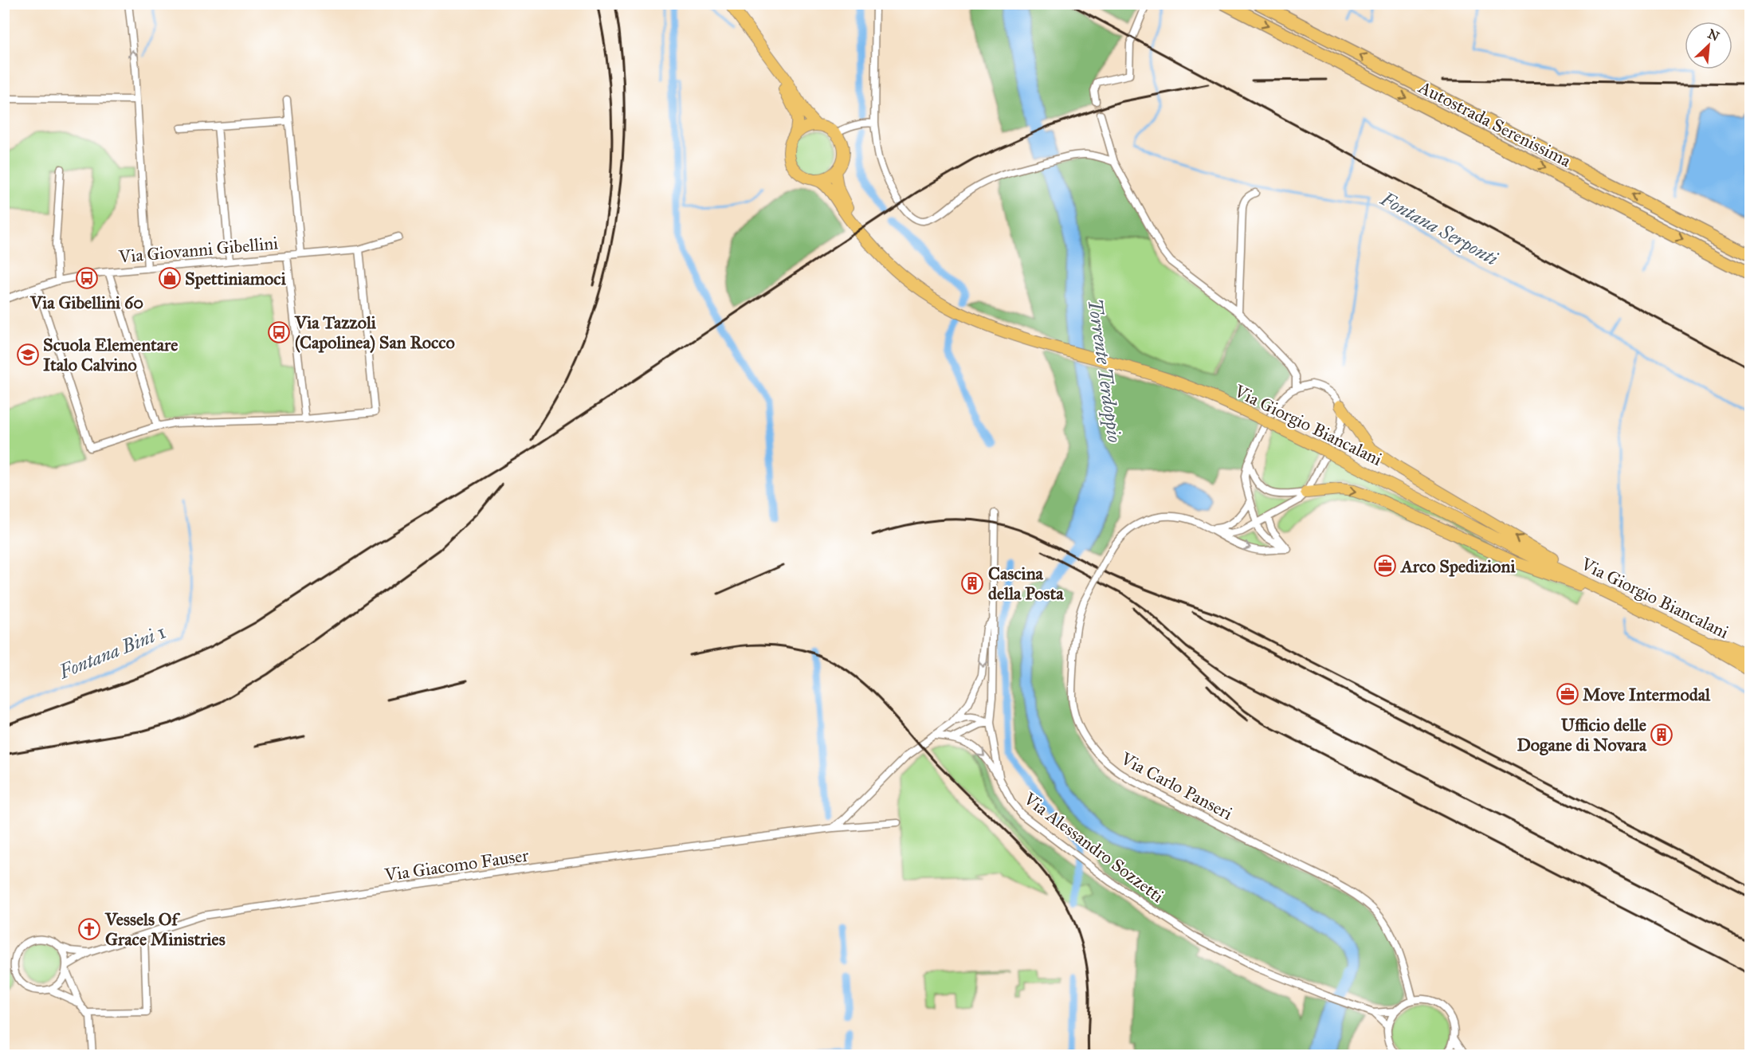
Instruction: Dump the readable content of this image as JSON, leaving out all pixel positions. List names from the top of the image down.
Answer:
{
  "streets": {
    "highway": ["Autostrada Serenissima"],
    "main road": ["Via Giorgio Biancalani"],
    "street": [
      "Via Giovanni Gibellini",
      "Via Carlo Panseri",
      "Via Alessandro Sozzetti",
      "Via Giacomo Fauser"
    ]
  },
  "water": ["Fontana Serponti", "Torrente Terdoppio", "Fontana Bini 1"],
  "places": {
    "bus stop": ["Via Gibellini 60", "Via Tazzoli (Capolinea) San Rocco"],
    "shop": ["Spettiniamoci"],
    "school or university": ["Scuola Elementare Italo Calvino"],
    "office": ["Arco Spedizioni", "Move Intermodal"],
    "building": ["Cascina della Posta", "Ufficio delle Dogane di Novara"],
    "church": ["Vessels Of Grace Ministries"]
  },
  "north": "top right"
}
